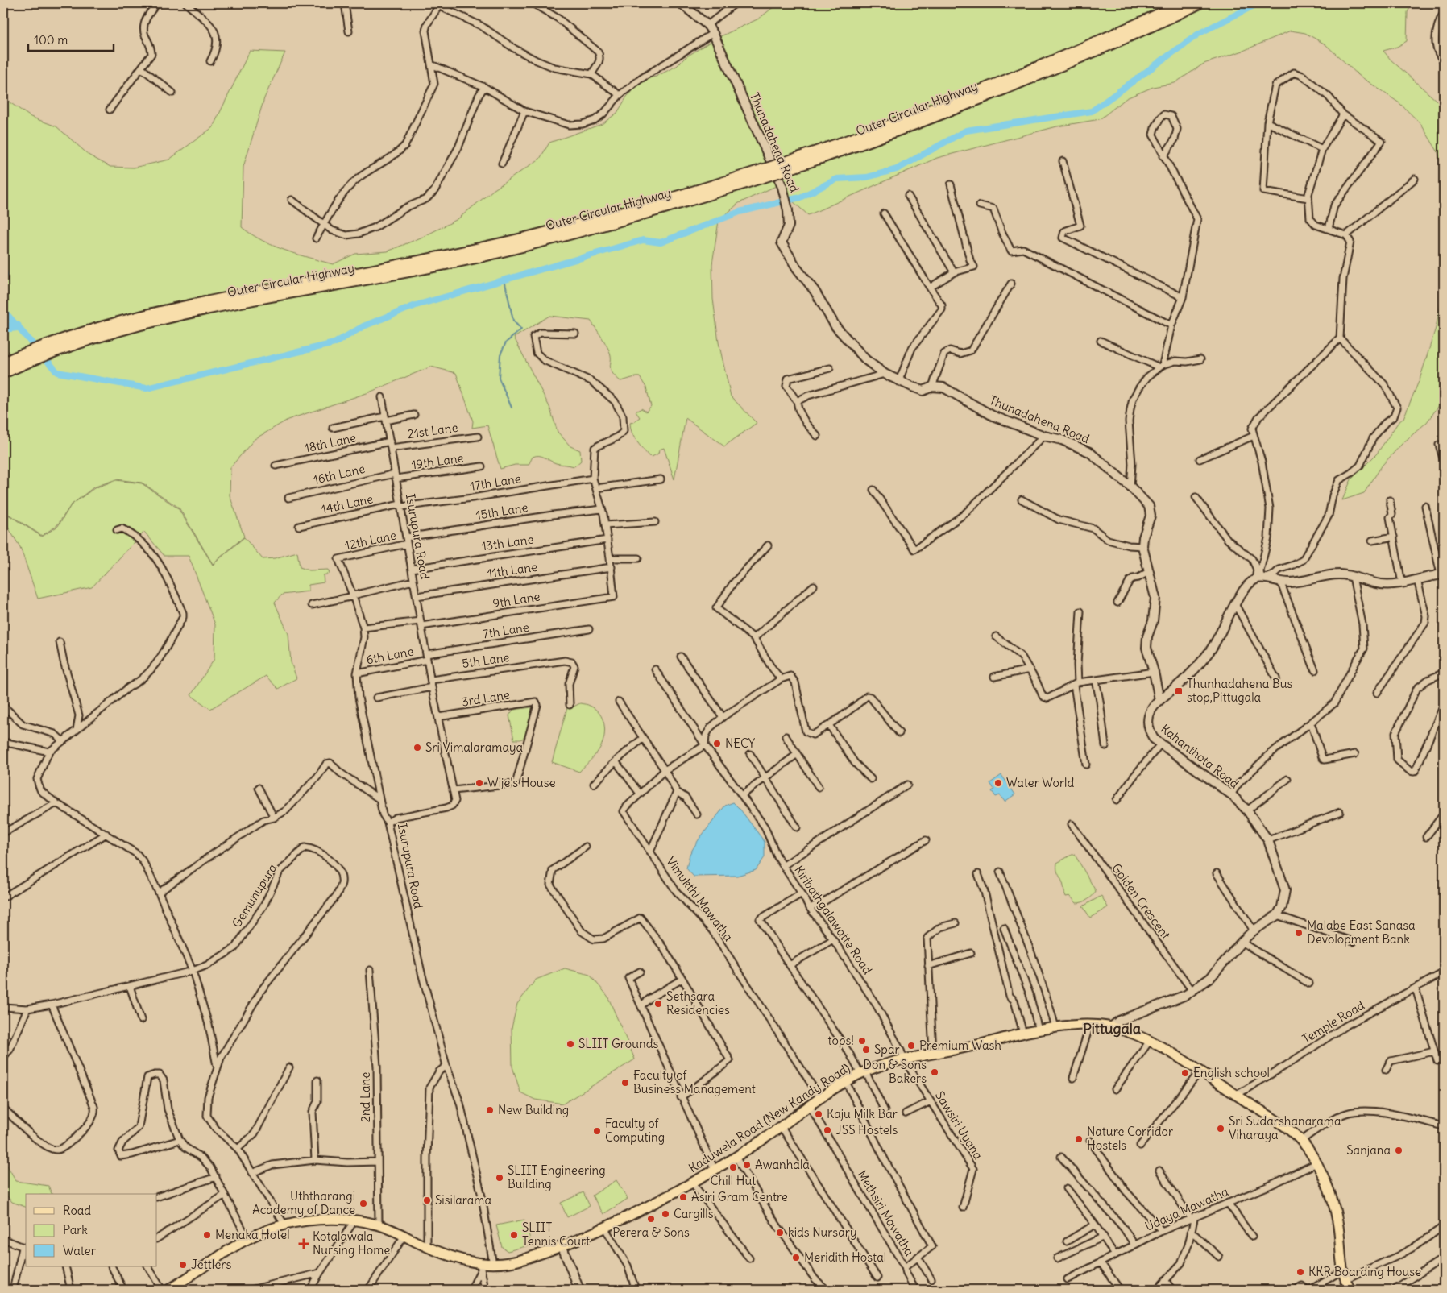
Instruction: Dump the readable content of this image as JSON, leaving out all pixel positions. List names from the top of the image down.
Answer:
{
  "streets": {
    "highway": ["Outer Circular Highway"],
    "main road": ["Kaduwela Road (New Kandy Road)"],
    "street": [
      "Thunadahena Road",
      "21st Lane",
      "18th Lane",
      "19th Lane",
      "16th Lane",
      "17th Lane",
      "14th Lane",
      "15th Lane",
      "Isurupura Road",
      "12th Lane",
      "13th Lane",
      "11th Lane",
      "9th Lane",
      "7th Lane",
      "6th Lane",
      "5th Lane",
      "3rd Lane",
      "Kahanthota Road",
      "Gemunupura",
      "Vimukthi Mawatha",
      "Golden Crescent",
      "Kiribathgalawatte Road",
      "Temple Road",
      "2nd Lane",
      "Sawsiri Uyana",
      "Udaya Mawatha",
      "Methsiri Mawatha"
    ]
  },
  "crossings": [
    ["Thunadahena Road", "Kahanthota Road"],
    ["21st Lane", "18th Lane"],
    ["21st Lane", "Isurupura Road"],
    ["18th Lane", "Isurupura Road"],
    ["19th Lane", "16th Lane"],
    ["19th Lane", "Isurupura Road"],
    ["16th Lane", "Isurupura Road"],
    ["17th Lane", "14th Lane"],
    ["17th Lane", "Isurupura Road"],
    ["14th Lane", "Isurupura Road"],
    ["15th Lane", "Isurupura Road"],
    ["15th Lane", "12th Lane"],
    ["Isurupura Road", "12th Lane"],
    ["Isurupura Road", "13th Lane"],
    ["Isurupura Road", "11th Lane"],
    ["Isurupura Road", "9th Lane"],
    ["Isurupura Road", "7th Lane"],
    ["Isurupura Road", "6th Lane"],
    ["Isurupura Road", "5th Lane"],
    ["Isurupura Road", "3rd Lane"],
    ["Isurupura Road", "Kaduwela Road (New Kandy Road)"],
    ["11th Lane", "9th Lane"],
    ["7th Lane", "6th Lane"],
    ["Gemunupura", "Kaduwela Road (New Kandy Road)"],
    ["Vimukthi Mawatha", "Kiribathgalawatte Road"],
    ["Vimukthi Mawatha", "Kaduwela Road (New Kandy Road)"],
    ["Kiribathgalawatte Road", "Kaduwela Road (New Kandy Road)"],
    ["Kiribathgalawatte Road", "Sawsiri Uyana"],
    ["Temple Road", "Kaduwela Road (New Kandy Road)"],
    ["2nd Lane", "Kaduwela Road (New Kandy Road)"],
    ["Kaduwela Road (New Kandy Road)", "Sawsiri Uyana"],
    ["Kaduwela Road (New Kandy Road)", "Udaya Mawatha"],
    ["Kaduwela Road (New Kandy Road)", "Methsiri Mawatha"]
  ],
  "districts": ["Pittugala"],
  "places": {
    "transit": ["Thunhadahena Bus stop,Pittugala"],
    "other": [
      "NECY",
      "Sri Vimalaramaya",
      "Wije's House",
      "Water World",
      "Malabe East Sanasa Devolopment Bank",
      "Sethsara Residencies",
      "tops!",
      "SLIIT Grounds",
      "Premium Wash",
      "Spar",
      "Don & Sons Bakers",
      "English school",
      "Faculty of Business Management",
      "New Building",
      "Kaju Milk Bar",
      "Sri Sudarshanarama Viharaya",
      "JSS Hostels",
      "Faculty of Computing",
      "Nature Corridor Hostels",
      "Sanjana",
      "Awanhala",
      "Chill Hut",
      "SLIIT Engineering Building",
      "Asiri Gram Centre",
      "Sisilarama",
      "Uththarangi Academy of Dance",
      "Cargills",
      "Perera & Sons",
      "kids Nursary",
      "Menaka Hotel",
      "SLIIT Tennis Court",
      "Meridith Hostal",
      "Jettlers",
      "KKR Boarding House"
    ],
    "health": ["Kotalawala Nursing Home"]
  },
  "legend": ["Road", "Park", "Water"],
  "scale_bar": "100 m"
}
